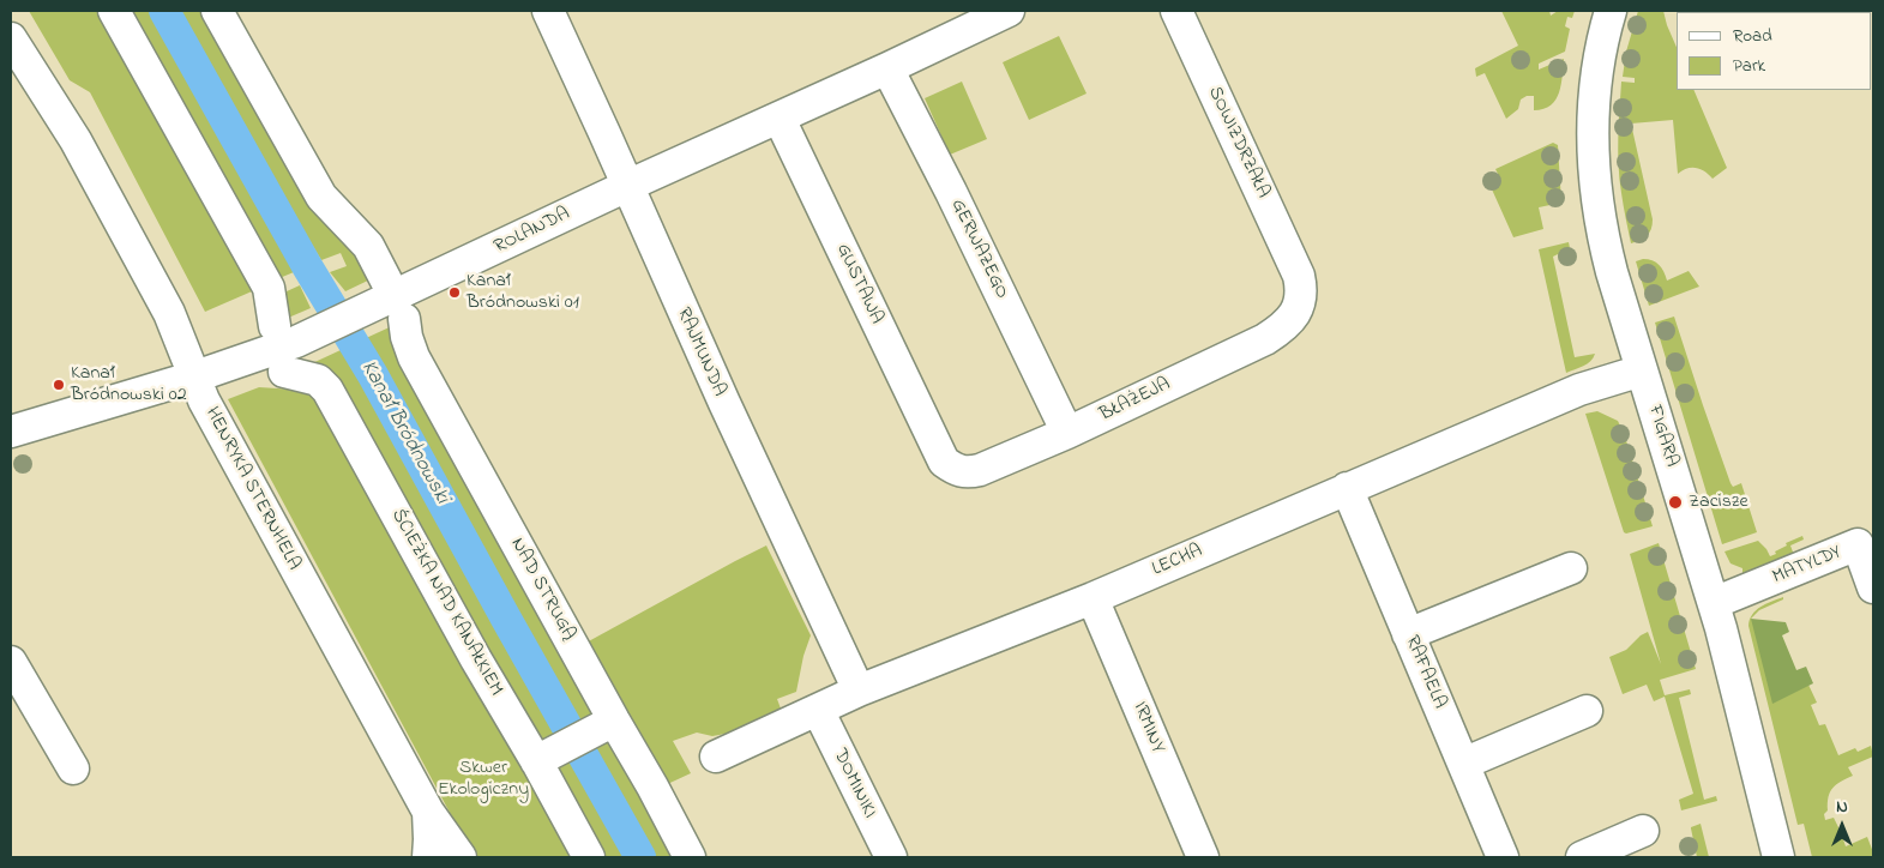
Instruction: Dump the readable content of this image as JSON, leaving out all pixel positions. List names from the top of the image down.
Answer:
{
  "streets": {
    "street": [
      "SOWIZDRZAŁA",
      "ROLANDA",
      "GERWAZEGO",
      "GUSTAWA",
      "RAJMUNDA",
      "BŁAŻEJA",
      "FIGARA",
      "HENRYKA STERNHELA",
      "LECHA",
      "MATYLDY",
      "NAD STRUGĄ",
      "ŚCIEŻKA NAD KANAŁKIEM",
      "RAFAELA",
      "IRMINY",
      "DOMINIKI"
    ]
  },
  "crossings": [
    ["SOWIZDRZAŁA", "BŁAŻEJA"],
    ["ROLANDA", "GERWAZEGO"],
    ["ROLANDA", "GUSTAWA"],
    ["ROLANDA", "RAJMUNDA"],
    ["ROLANDA", "HENRYKA STERNHELA"],
    ["ROLANDA", "NAD STRUGĄ"],
    ["GERWAZEGO", "BŁAŻEJA"],
    ["GUSTAWA", "BŁAŻEJA"],
    ["RAJMUNDA", "LECHA"],
    ["FIGARA", "LECHA"],
    ["FIGARA", "MATYLDY"],
    ["LECHA", "RAFAELA"],
    ["LECHA", "IRMINY"],
    ["LECHA", "DOMINIKI"]
  ],
  "water": ["Kanał Bródnowski"],
  "parks": ["Skwer Ekologiczny"],
  "places": ["Kanał Bródnowski 01", "Kanał Bródnowski 02", "Zacisze"],
  "legend": ["Road", "Park"],
  "north": "top"
}
